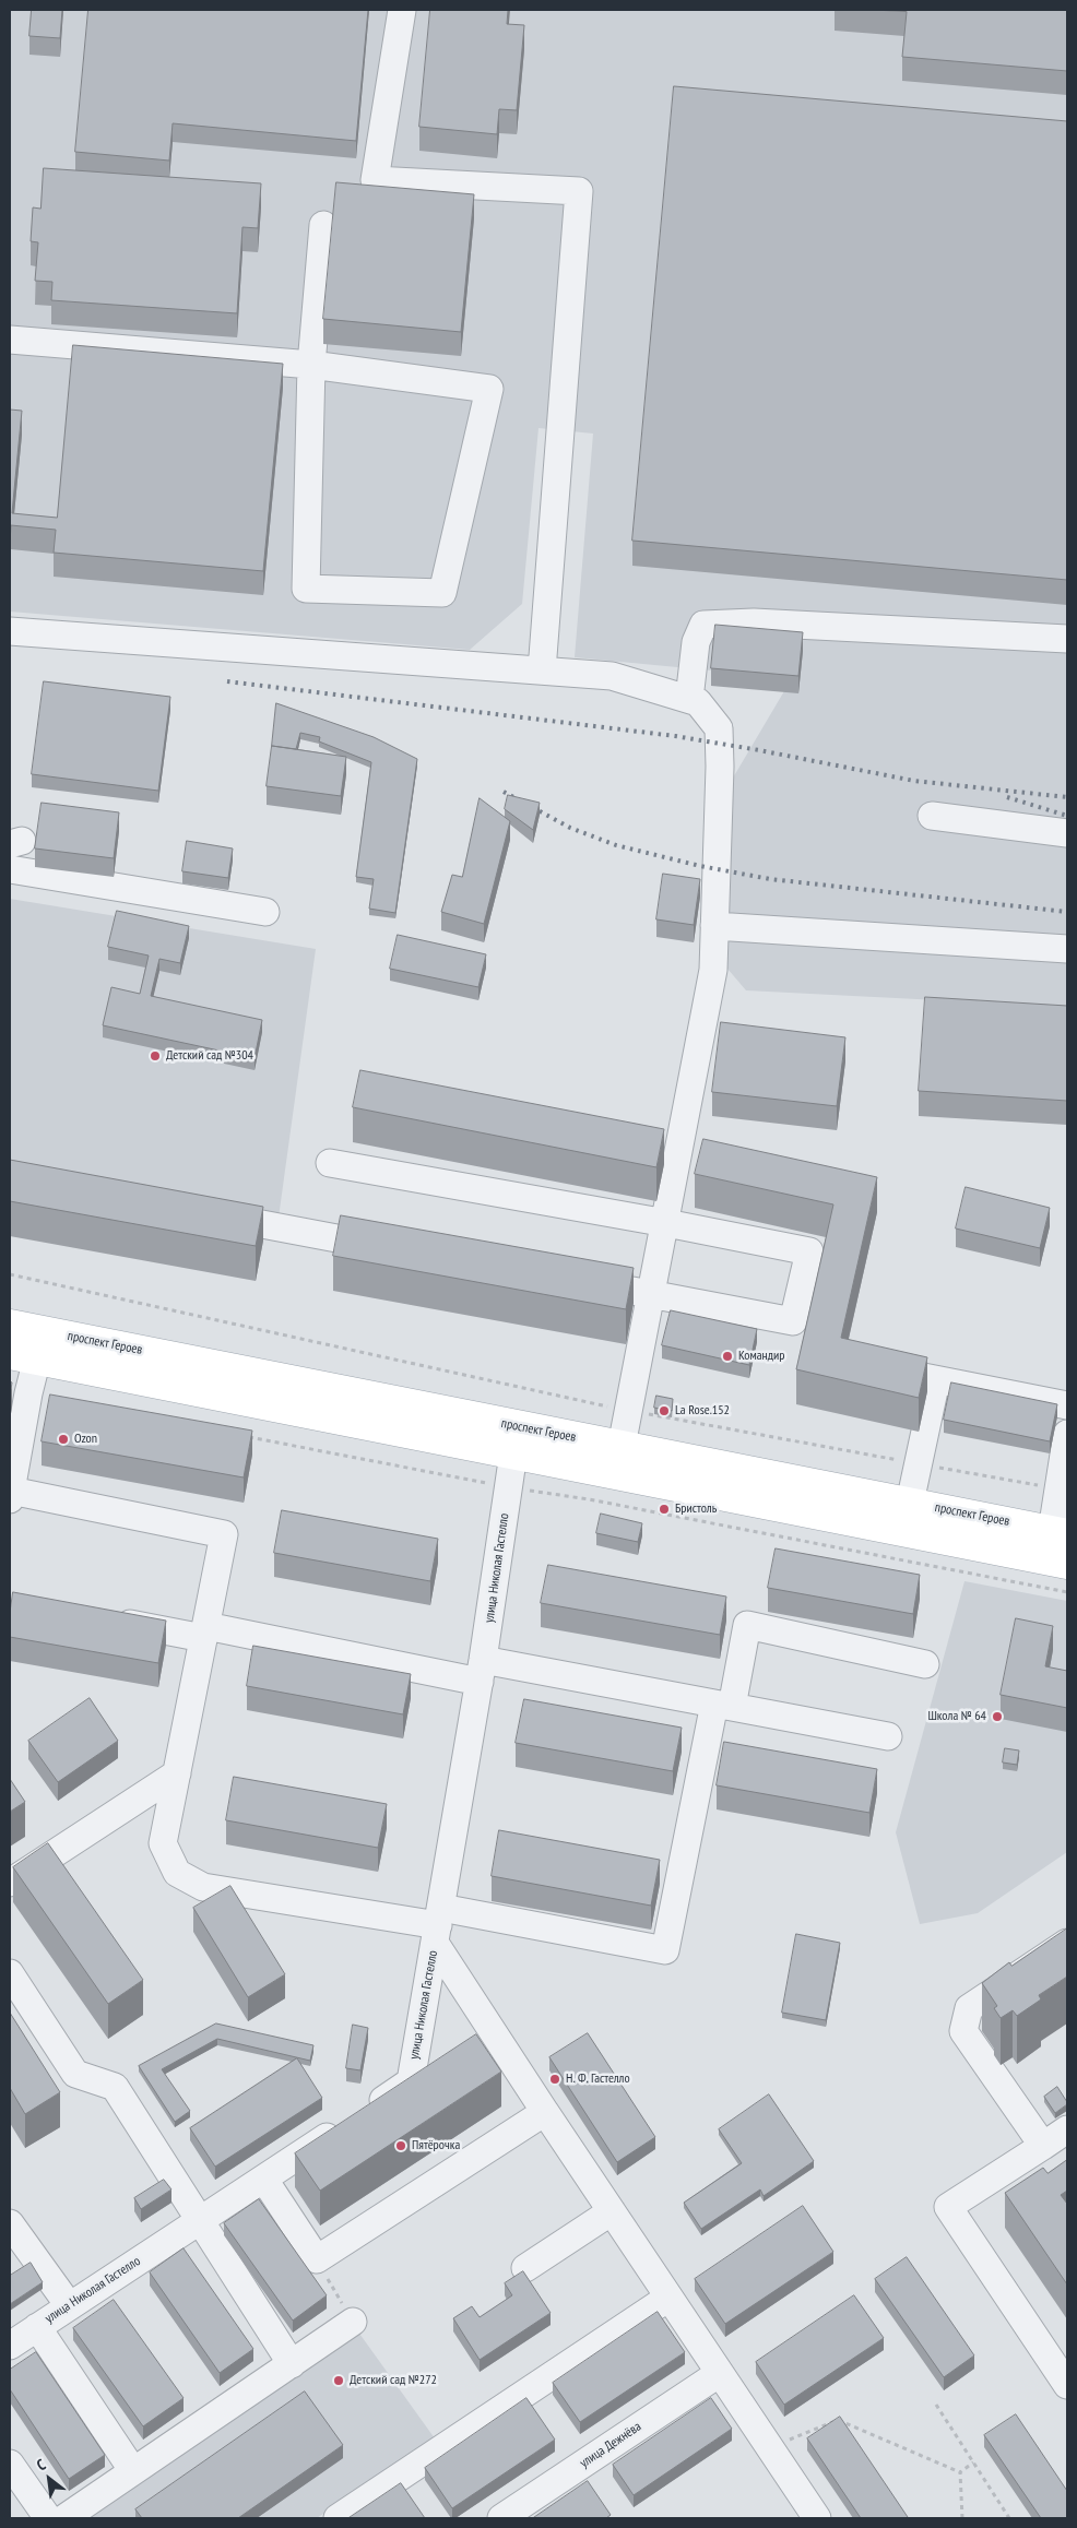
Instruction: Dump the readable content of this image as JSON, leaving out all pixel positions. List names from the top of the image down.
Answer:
{
  "streets": {
    "main road": ["проспект Героев"],
    "street": ["улица Николая Гастелло", "улица Дежнёва"]
  },
  "crossings": [
    ["проспект Героев", "улица Николая Гастелло"]
  ],
  "places": [
    "Детский сад №304",
    "Командир",
    "La Rose.152",
    "Ozon",
    "Бристоль",
    "Школа № 64",
    "Н. Ф. Гастелло",
    "Пятёрочка",
    "Детский сад №272"
  ],
  "north": "top left"
}
